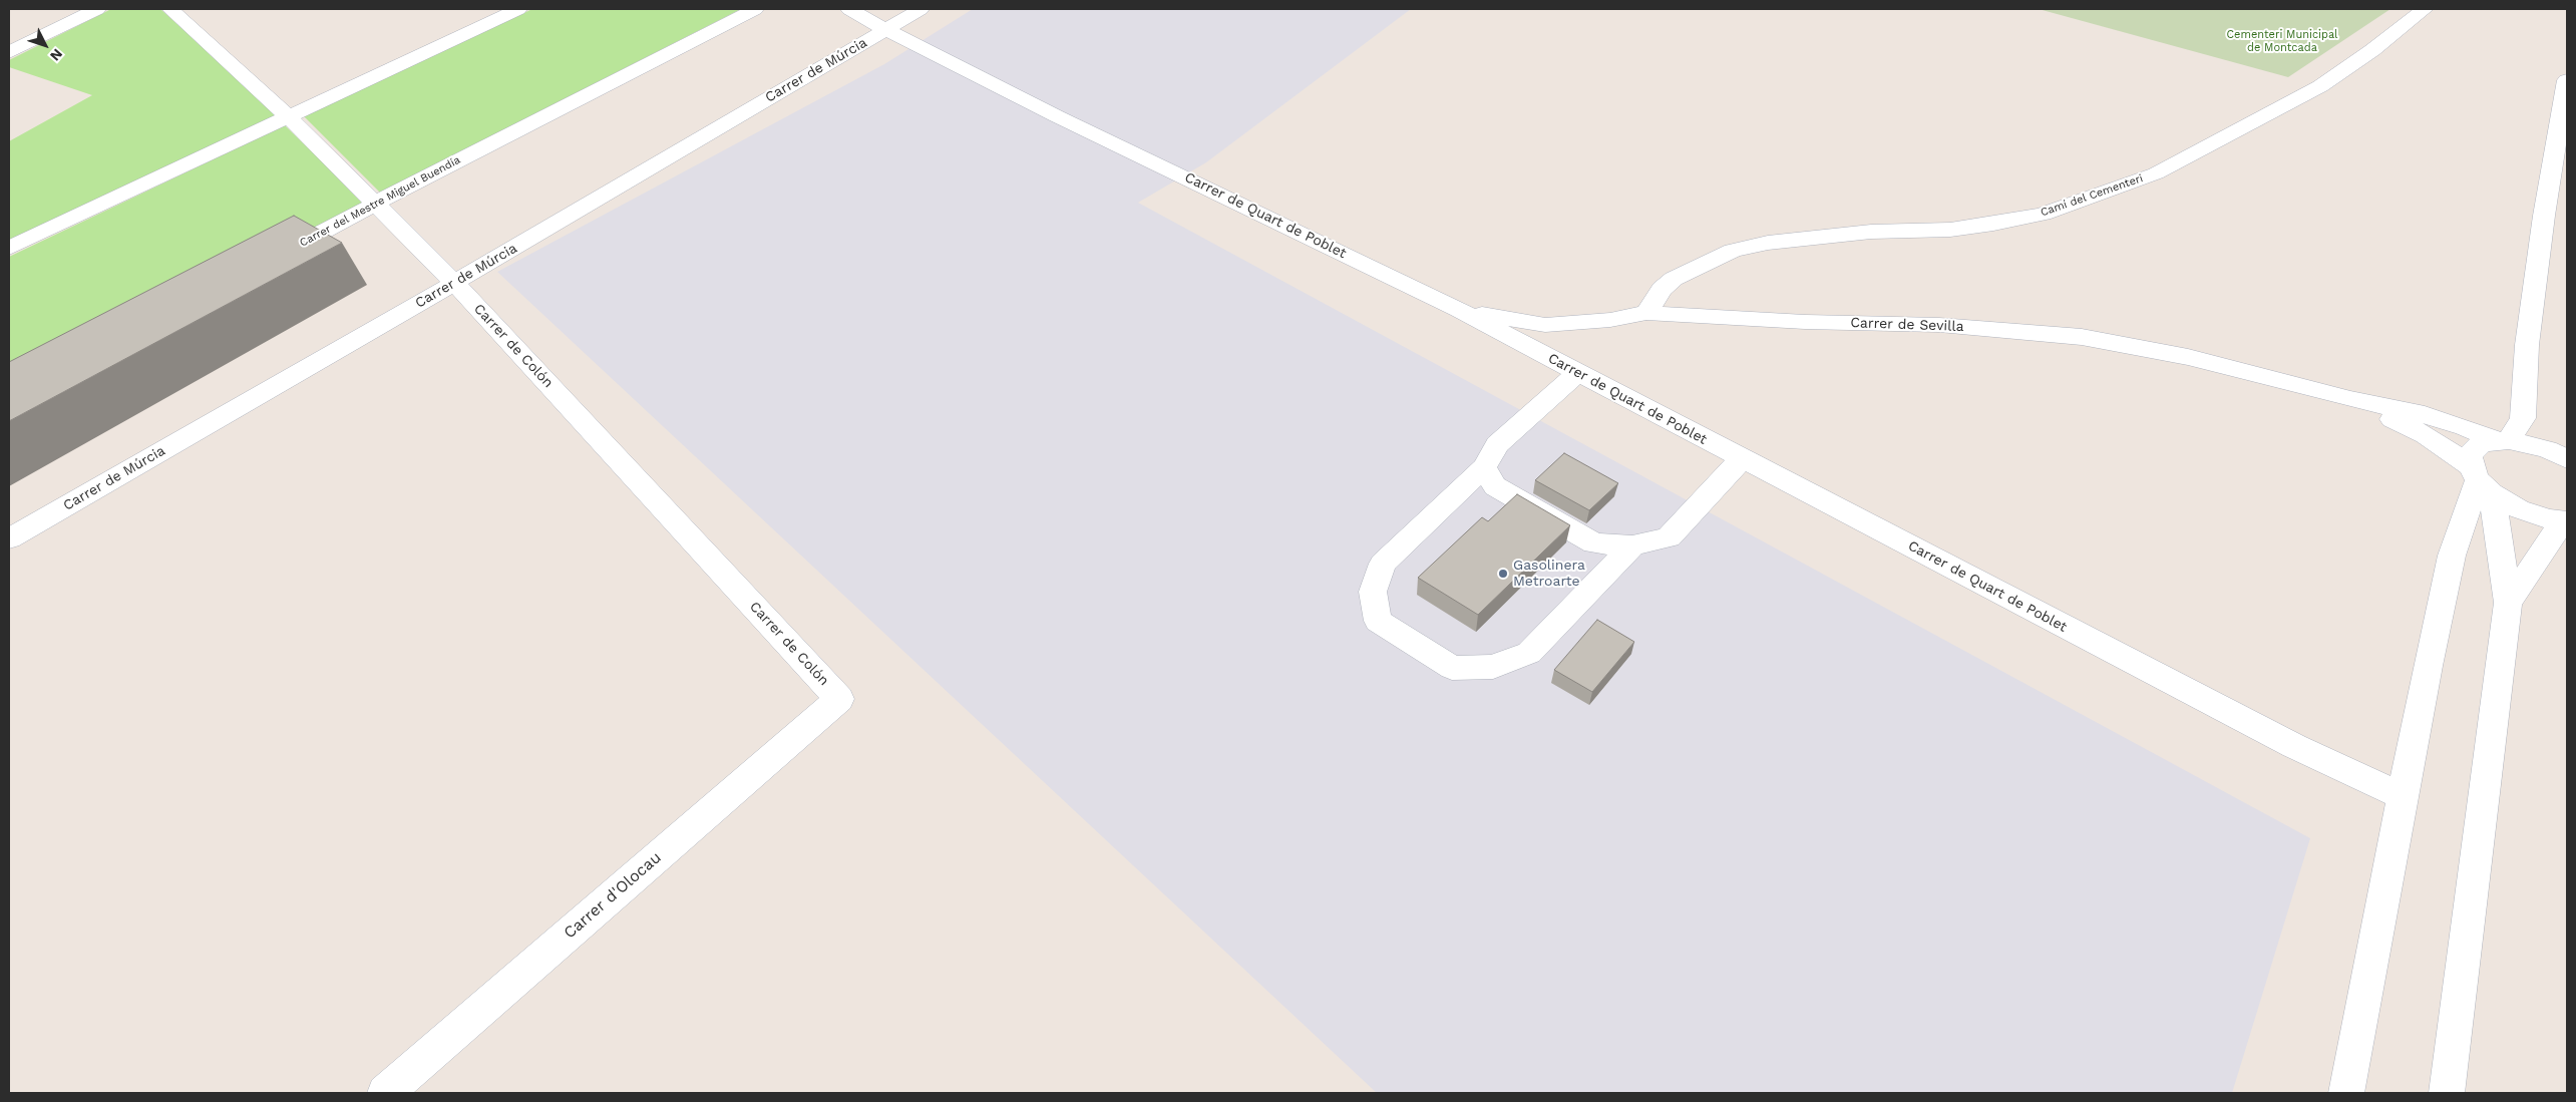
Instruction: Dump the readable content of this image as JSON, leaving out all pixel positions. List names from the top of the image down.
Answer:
{
  "streets": {
    "street": [
      "Carrer de Múrcia",
      "Camí del Cementeri",
      "Carrer del Mestre Miguel Buendía",
      "Carrer de Quart de Poblet",
      "Carrer de Sevilla",
      "Carrer de Colón",
      "Carrer d'Olocau"
    ]
  },
  "crossings": [
    ["Carrer de Múrcia", "Carrer de Quart de Poblet"],
    ["Carrer de Múrcia", "Carrer de Colón"],
    ["Camí del Cementeri", "Carrer de Sevilla"],
    ["Carrer del Mestre Miguel Buendía", "Carrer de Colón"],
    ["Carrer de Quart de Poblet", "Carrer de Sevilla"],
    ["Carrer de Colón", "Carrer d'Olocau"]
  ],
  "parks": ["Cementeri Municipal de Montcada"],
  "places": ["Gasolinera Metroarte"],
  "north": "bottom right"
}
